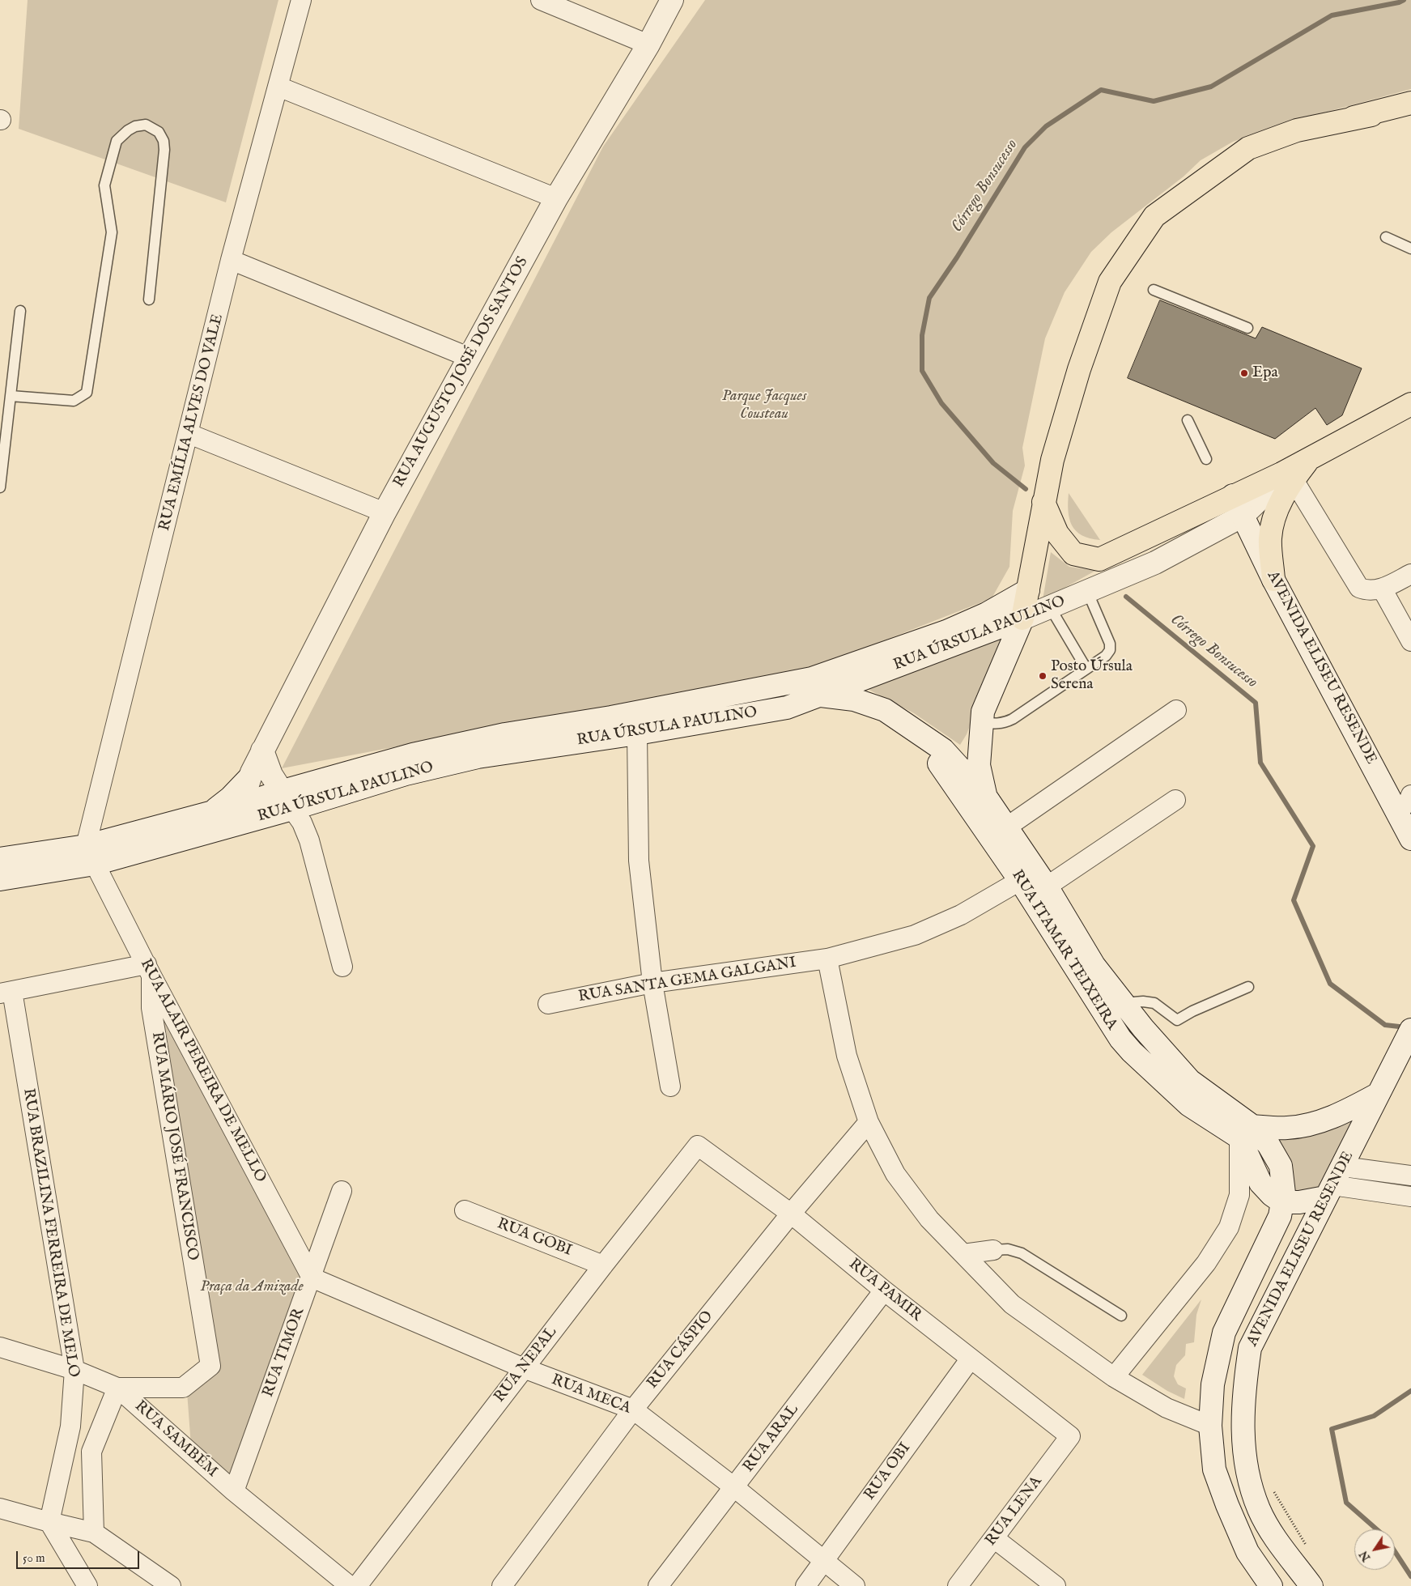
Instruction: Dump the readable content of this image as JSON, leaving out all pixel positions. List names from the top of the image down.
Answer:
{
  "streets": {
    "main road": [
      "RUA AUGUSTO JOSÉ DOS SANTOS",
      "RUA ÚRSULA PAULINO",
      "AVENIDA ELISEU RESENDE",
      "RUA ITAMAR TEIXEIRA"
    ],
    "street": [
      "RUA EMÍLIA ALVES DO VALE",
      "RUA SANTA GEMA GALGANI",
      "RUA ALAIR PEREIRA DE MELLO",
      "RUA MÁRIO JOSÉ FRANCISCO",
      "RUA BRAZILINA FERREIRA DE MELO",
      "RUA GOBI",
      "RUA PAMIR",
      "RUA CÁSPIO",
      "RUA TIMOR",
      "RUA NEPAL",
      "RUA MECA",
      "RUA ARAL",
      "RUA SAMBÉM",
      "RUA OBI",
      "RUA LENA"
    ]
  },
  "crossings": [
    ["RUA AUGUSTO JOSÉ DOS SANTOS", "RUA ÚRSULA PAULINO"],
    ["RUA EMÍLIA ALVES DO VALE", "RUA ÚRSULA PAULINO"],
    ["RUA EMÍLIA ALVES DO VALE", "RUA ALAIR PEREIRA DE MELLO"],
    ["RUA ÚRSULA PAULINO", "AVENIDA ELISEU RESENDE"],
    ["RUA ÚRSULA PAULINO", "RUA ITAMAR TEIXEIRA"],
    ["RUA ÚRSULA PAULINO", "RUA ALAIR PEREIRA DE MELLO"],
    ["AVENIDA ELISEU RESENDE", "RUA ITAMAR TEIXEIRA"],
    ["RUA ITAMAR TEIXEIRA", "RUA SANTA GEMA GALGANI"],
    ["RUA ALAIR PEREIRA DE MELLO", "RUA MÁRIO JOSÉ FRANCISCO"],
    ["RUA ALAIR PEREIRA DE MELLO", "RUA TIMOR"],
    ["RUA ALAIR PEREIRA DE MELLO", "RUA MECA"],
    ["RUA MÁRIO JOSÉ FRANCISCO", "RUA SAMBÉM"],
    ["RUA GOBI", "RUA NEPAL"],
    ["RUA PAMIR", "RUA CÁSPIO"],
    ["RUA PAMIR", "RUA NEPAL"],
    ["RUA PAMIR", "RUA ARAL"],
    ["RUA PAMIR", "RUA OBI"],
    ["RUA PAMIR", "RUA LENA"],
    ["RUA CÁSPIO", "RUA MECA"],
    ["RUA TIMOR", "RUA MECA"],
    ["RUA TIMOR", "RUA SAMBÉM"],
    ["RUA NEPAL", "RUA MECA"],
    ["RUA MECA", "RUA ARAL"],
    ["RUA MECA", "RUA OBI"]
  ],
  "water": ["Córrego Bonsucesso"],
  "parks": ["Parque Jacques Cousteau", "Praça da Amizade"],
  "places": ["Epa", "Posto Úrsula Serena"],
  "scale_bar": "50 m",
  "north": "bottom left"
}
